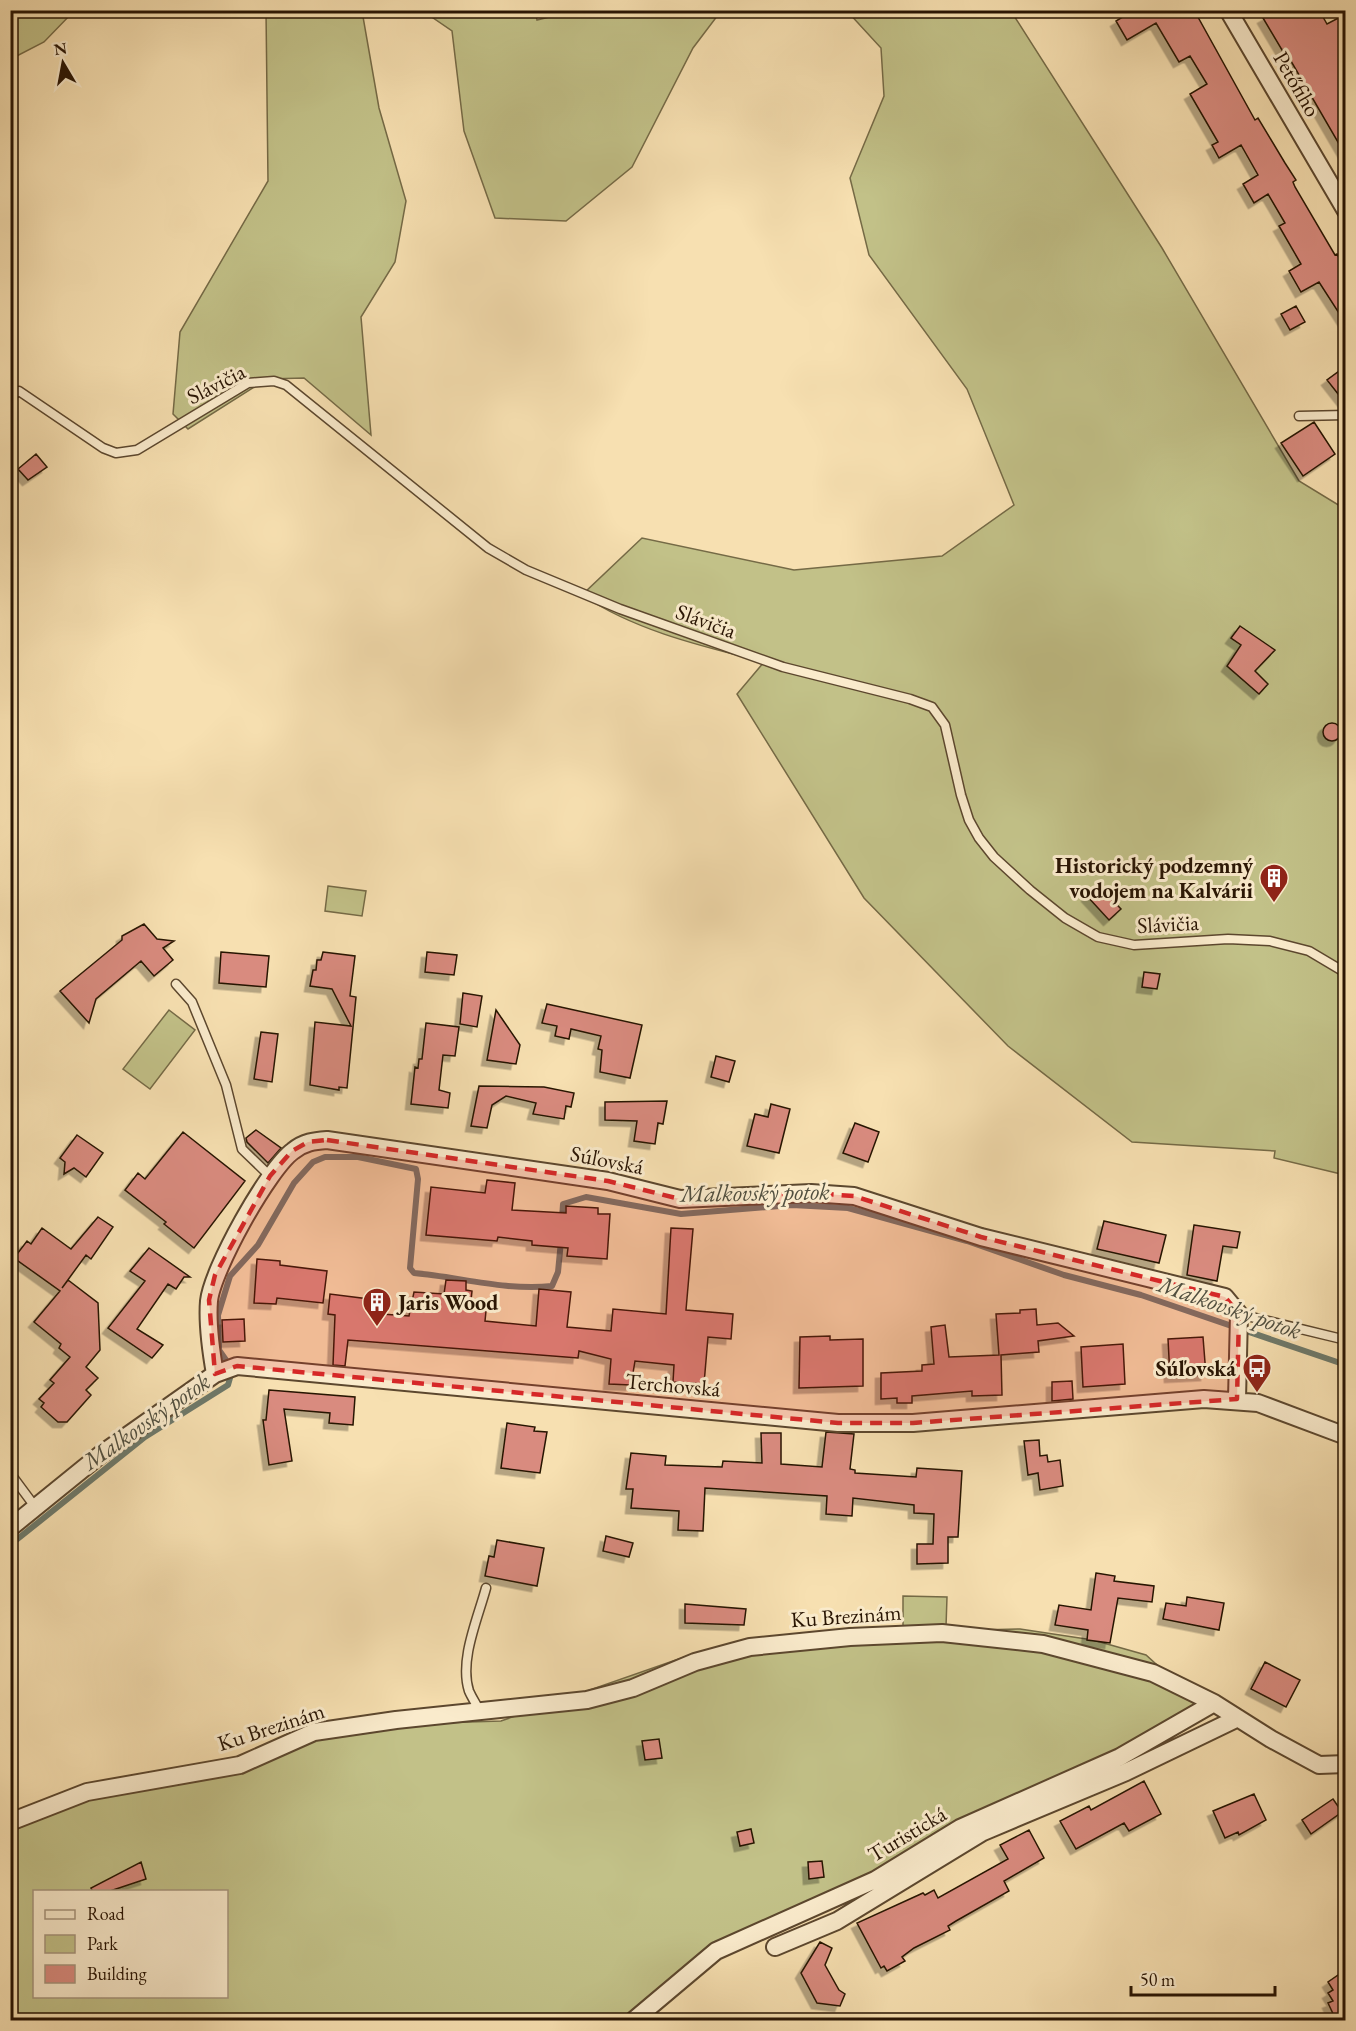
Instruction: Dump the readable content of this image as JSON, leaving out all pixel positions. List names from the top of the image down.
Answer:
{
  "streets": {
    "street": [
      "Petőfiho",
      "Súľovská",
      "Terchovská",
      "Ku Brezinám",
      "Turistická"
    ],
    "lane": ["Slávičia"]
  },
  "crossings": [
    ["Súľovská", "Terchovská"],
    ["Ku Brezinám", "Turistická"]
  ],
  "water": ["Malkovský potok"],
  "places": {
    "building": ["Historický podzemný vodojem na Kalvárii", "Jaris Wood"],
    "bus stop": ["Súľovská"]
  },
  "legend": ["Road", "Park", "Building"],
  "scale_bar": "50 m",
  "north": "top"
}
